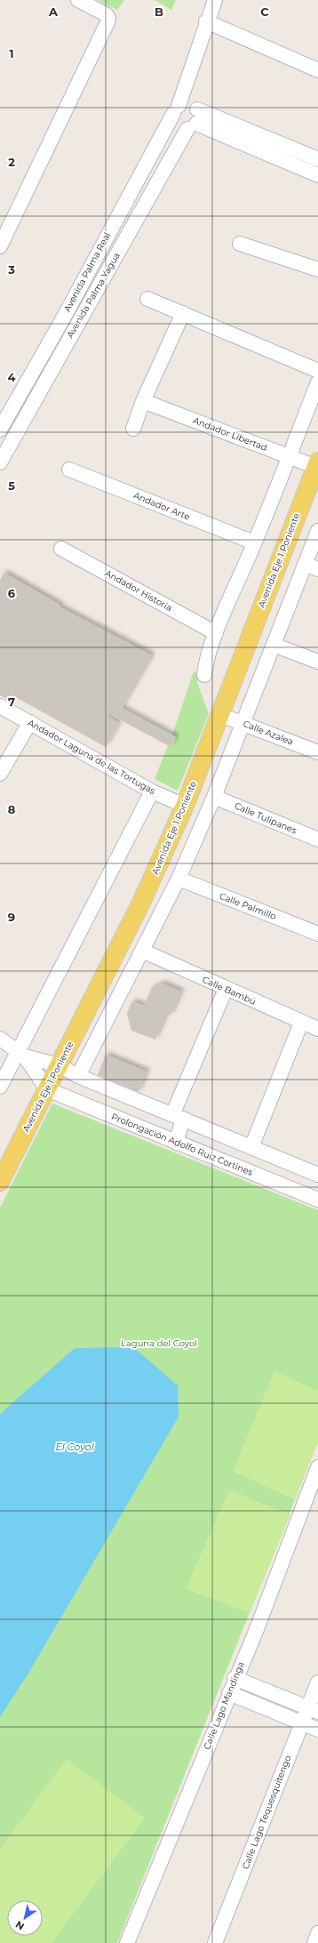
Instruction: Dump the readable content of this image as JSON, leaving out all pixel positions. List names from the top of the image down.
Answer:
{
  "streets": {
    "main road": ["Avenida Eje 1 Poniente"],
    "street": [
      "Avenida Palma Real",
      "Avenida Palma Yagua",
      "Andador Libertad",
      "Andador Arte",
      "Andador Historia",
      "Calle Azalea",
      "Andador Laguna de las Tortugas",
      "Calle Tulipanes",
      "Calle Palmillo",
      "Calle Bambú",
      "Prolongación Adolfo Ruiz Cortines",
      "Calle Lago Mandinga",
      "Calle Lago Tequesquitengo"
    ]
  },
  "crossings": [
    ["Avenida Palma Real", "Avenida Palma Yagua"],
    ["Andador Libertad", "Avenida Eje 1 Poniente"],
    ["Avenida Eje 1 Poniente", "Calle Azalea"],
    ["Avenida Eje 1 Poniente", "Andador Laguna de las Tortugas"],
    ["Avenida Eje 1 Poniente", "Prolongación Adolfo Ruiz Cortines"]
  ],
  "water": ["El Coyol"],
  "parks": ["Laguna del Coyol"],
  "north": "bottom left",
  "grid": {
    "columns": ["A", "B", "C"],
    "rows": [
      "1",
      "2",
      "3",
      "4",
      "5",
      "6",
      "7",
      "8",
      "9"
    ]
  }
}
